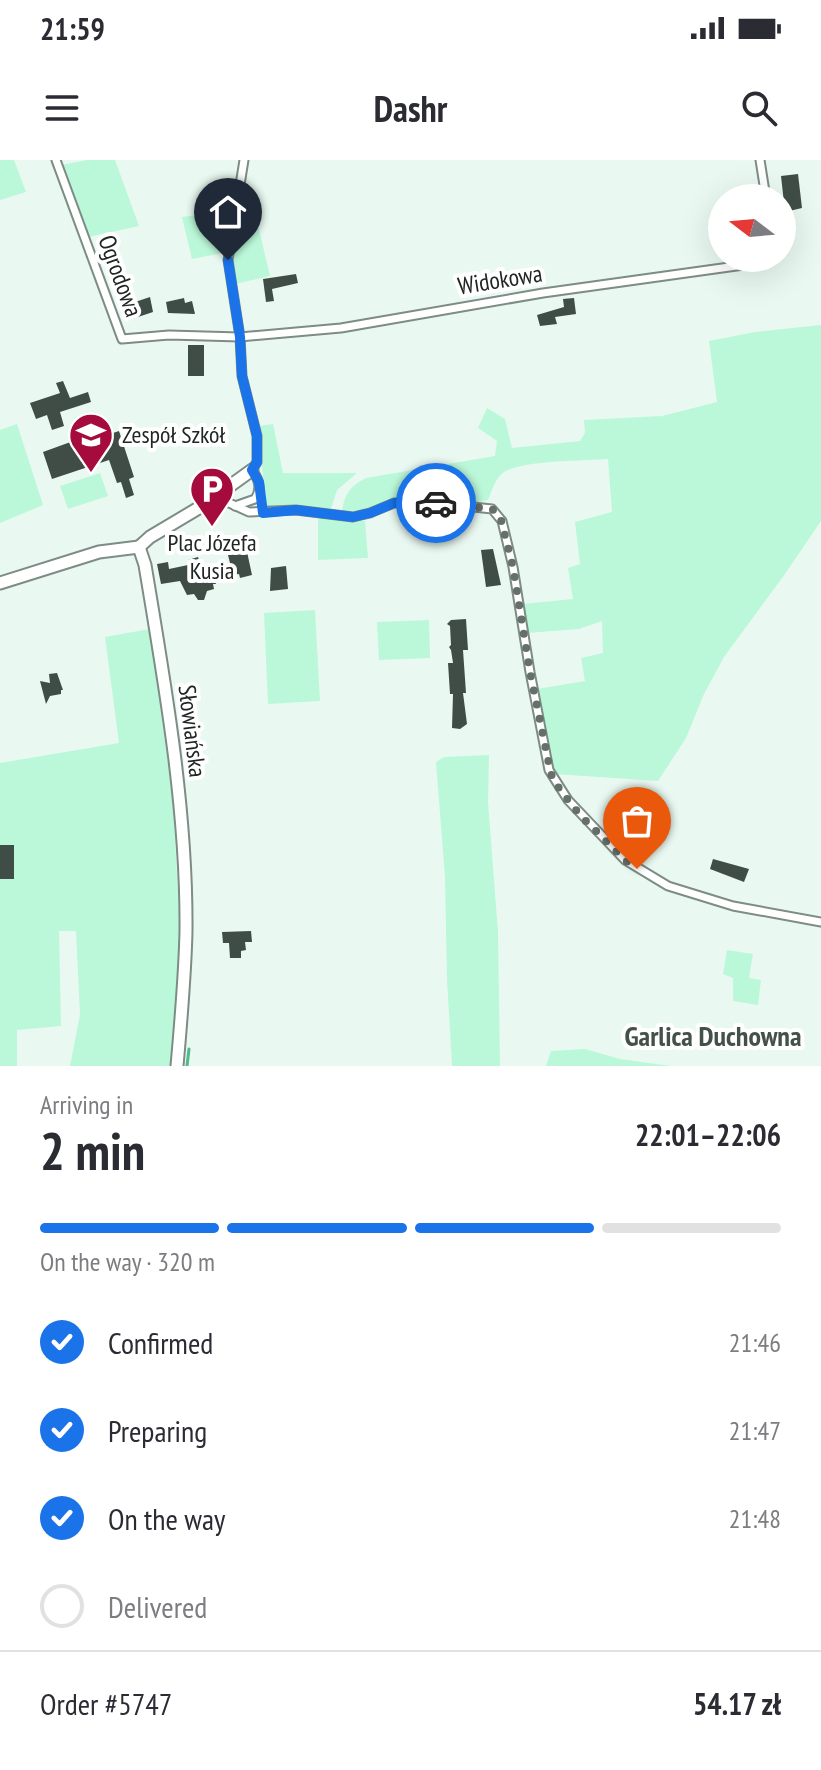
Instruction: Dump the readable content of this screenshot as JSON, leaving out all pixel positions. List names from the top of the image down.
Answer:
{
  "streets": {
    "street": ["Ogrodowa", "Widokowa", "Słowiańska"]
  },
  "crossings": [
    ["Ogrodowa", "Widokowa"]
  ],
  "districts": ["Garlica Duchowna"],
  "places": {
    "school or university": ["Zespół Szkół"],
    "parking": ["Plac Józefa Kusia"]
  },
  "north": "left",
  "page": {
    "status": "21:59",
    "header": "Dashr",
    "heading": ["2 min", "Arriving in", "22:01–22:06"],
    "panel": ["Order #5747", "54.17 zł"],
    "bar": "On the way · 320 m",
    "list": [
      ["Confirmed", "21:46"],
      ["Preparing", "21:47"],
      ["On the way", "21:48"],
      "Delivered"
    ]
  }
}
